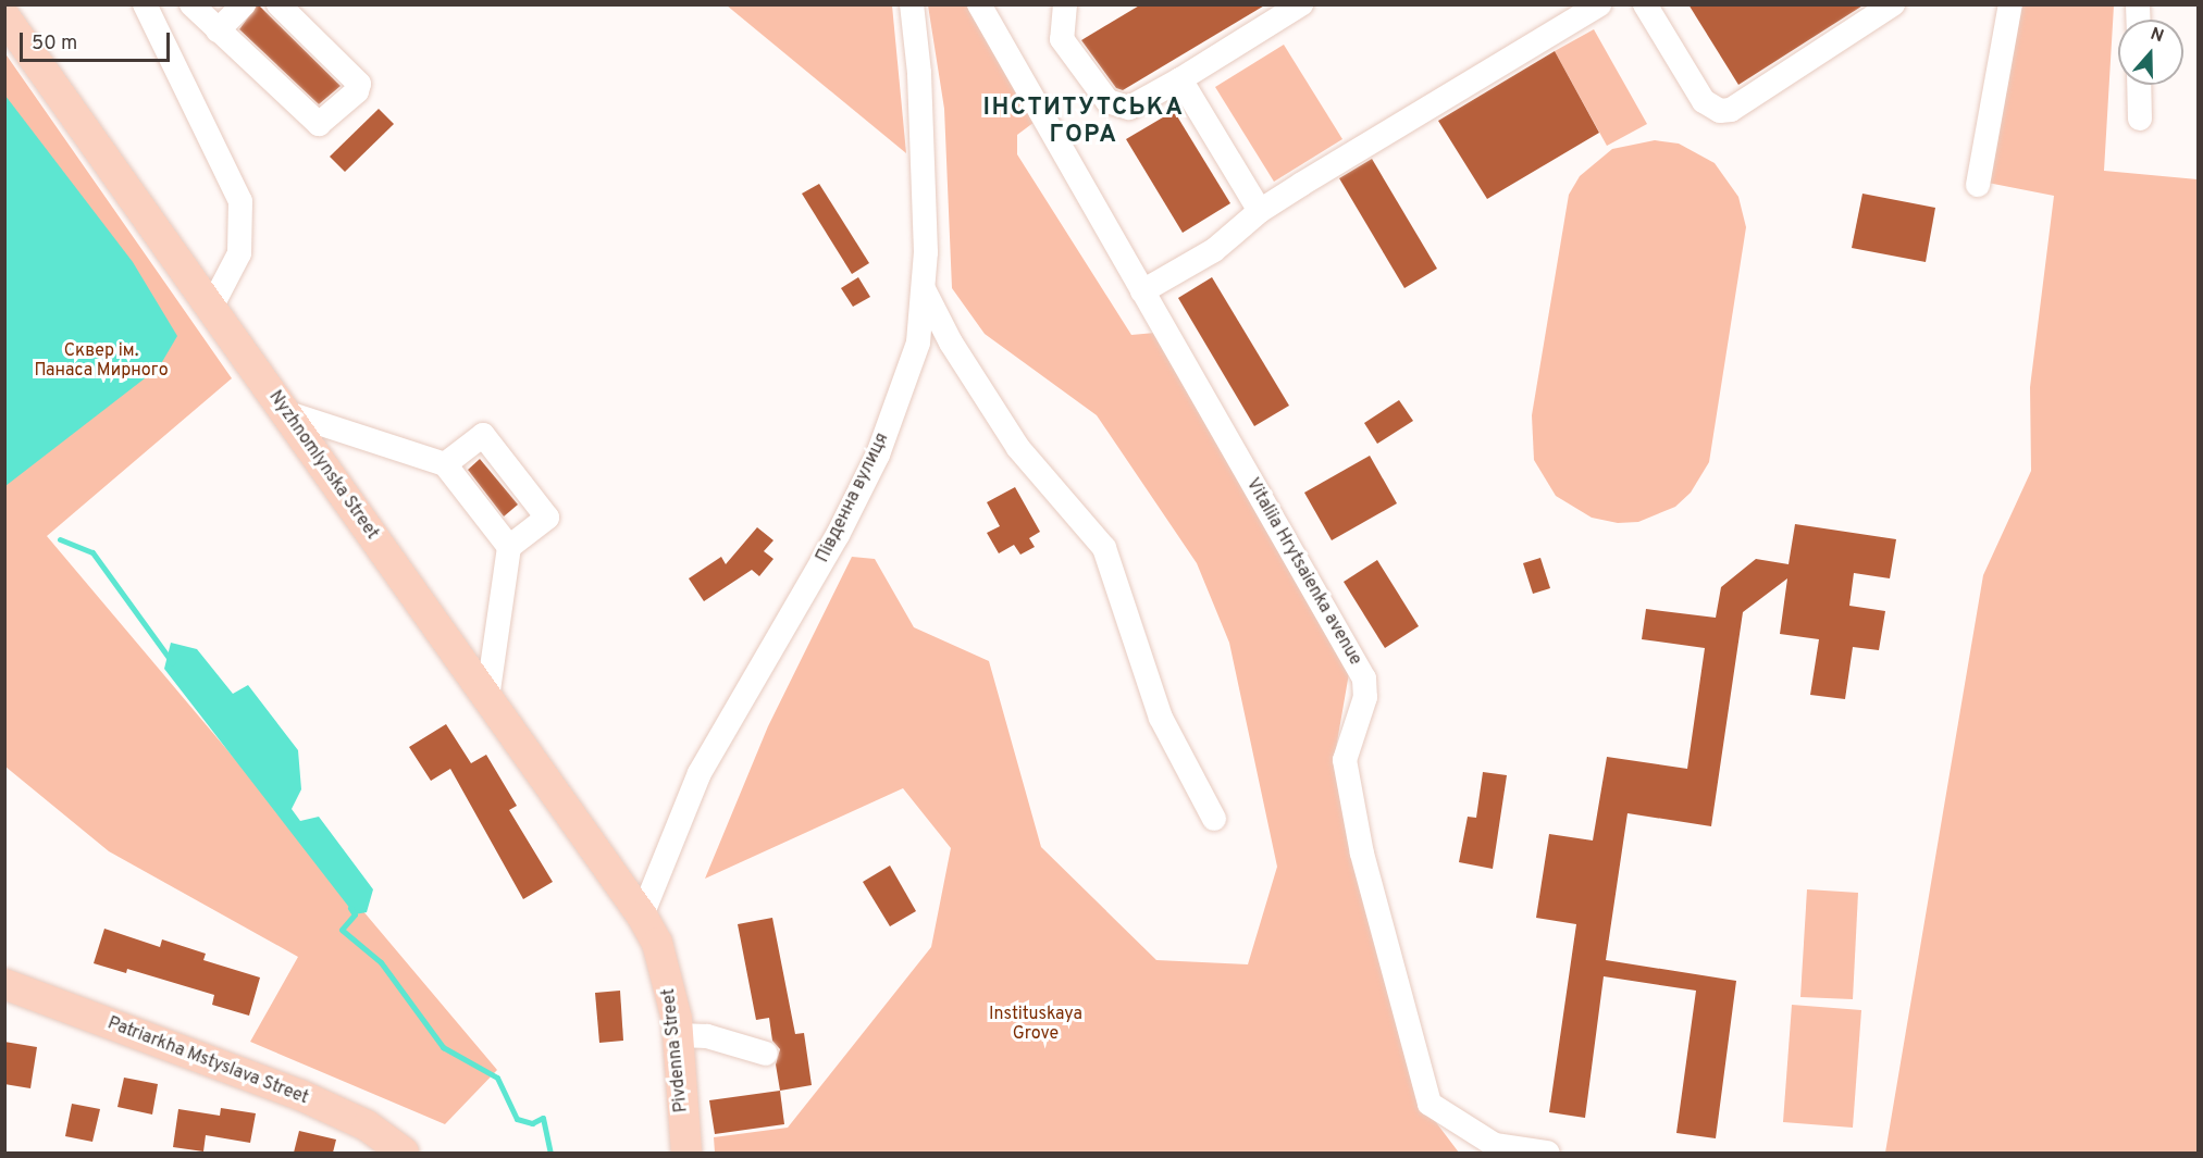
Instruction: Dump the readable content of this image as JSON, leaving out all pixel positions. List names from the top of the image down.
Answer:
{
  "streets": {
    "main road": ["Nyzhnomlynska Street", "Pivdenna Street", "Patriarkha Mstyslava Street"],
    "street": ["Південна вулиця", "Vitaliia Hrytsaienka avenue"]
  },
  "crossings": [
    ["Nyzhnomlynska Street", "Південна вулиця"],
    ["Nyzhnomlynska Street", "Pivdenna Street"],
    ["Південна вулиця", "Pivdenna Street"]
  ],
  "districts": ["ІНСТИТУТСЬКА ГОРА"],
  "parks": ["Сквер ім. Панаса Мирного", "Іnstituskaya Grove"],
  "scale_bar": "50 m",
  "north": "top"
}
